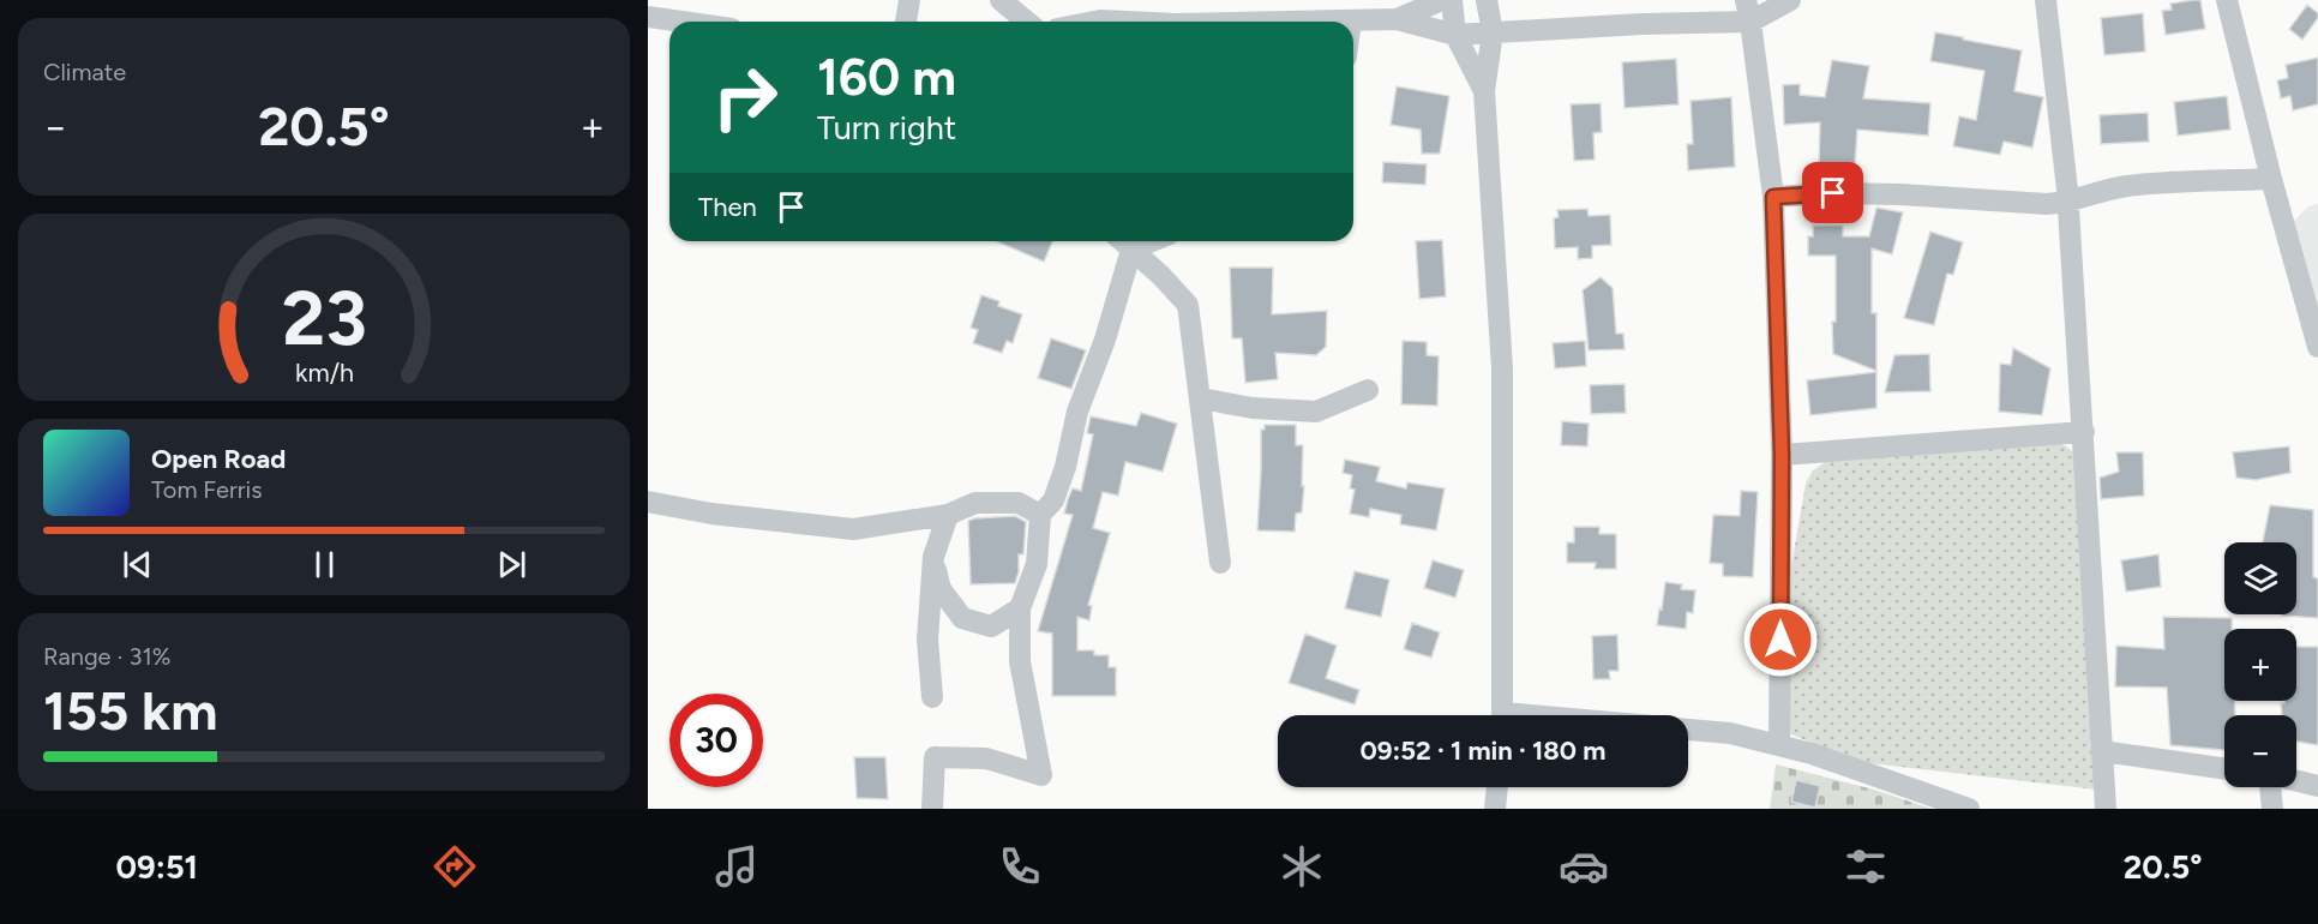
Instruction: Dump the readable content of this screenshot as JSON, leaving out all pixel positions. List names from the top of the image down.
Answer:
{
  "page": {
    "tile": [
      "Climate",
      ["Range · 31%", "155 km"]
    ],
    "turn": ["160 m", "Turn right"],
    "heat": ["−", "20.5°", "+"],
    "then": "Then",
    "song": ["Open Road", "Tom Ferris"],
    "map_buttons": ["+", "−"],
    "limit": "30",
    "trip": "09:52 · 1 min · 180 m",
    "tabs": ["09:51", "20.5°"],
    "gauge": ["23", "km/h"]
  }
}
